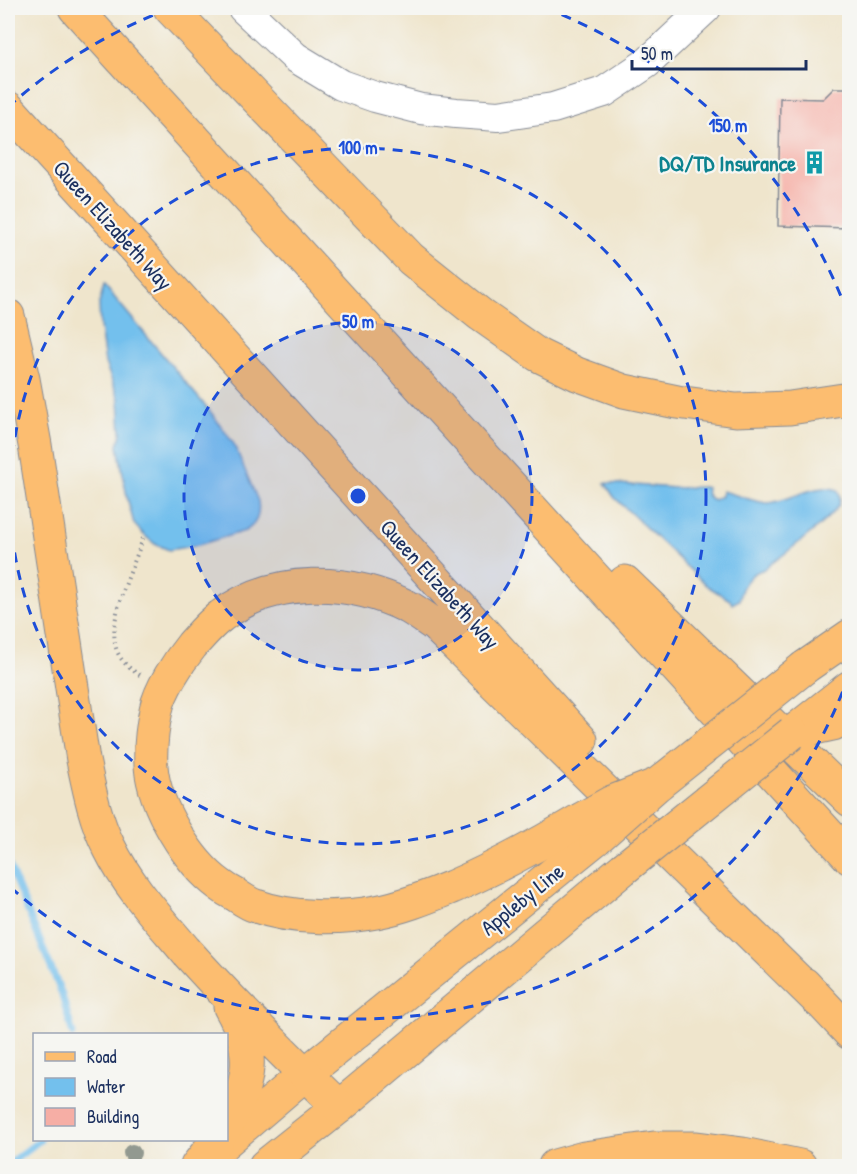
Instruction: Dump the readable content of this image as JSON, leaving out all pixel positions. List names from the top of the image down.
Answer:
{
  "streets": {
    "main road": ["Queen Elizabeth Way", "Appleby Line"]
  },
  "places": {
    "building": ["DQ/TD Insurance"]
  },
  "legend": ["Road", "Water", "Building"],
  "scale_bar": "50 m",
  "rings": ["150 m", "100 m", "50 m"]
}
